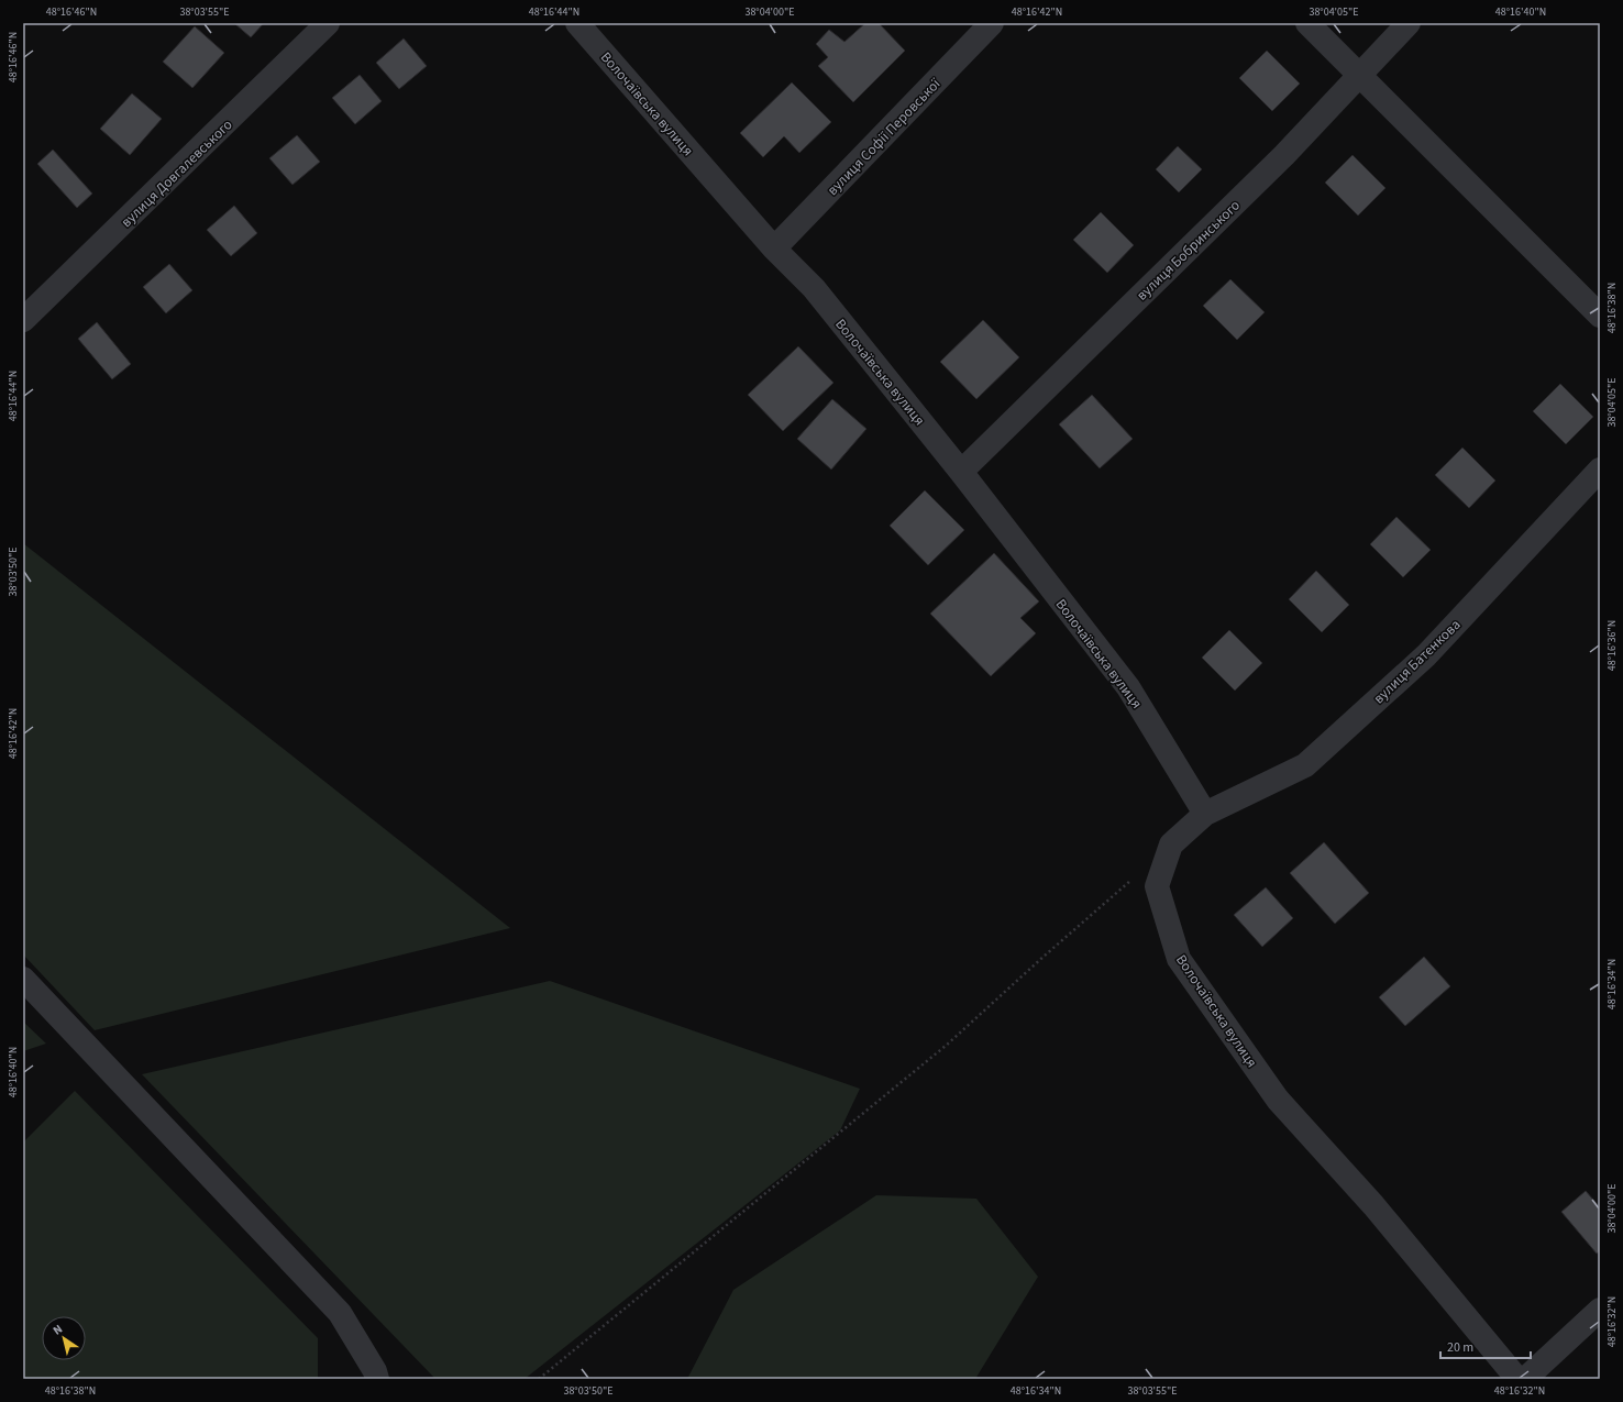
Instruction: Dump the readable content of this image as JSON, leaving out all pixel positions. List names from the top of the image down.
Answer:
{
  "streets": {
    "street": [
      "Волочаївська вулиця",
      "вулиця Софії Перовської",
      "вулиця Довгалевського",
      "вулиця Бобринського",
      "вулиця Батенкова"
    ]
  },
  "crossings": [
    ["Волочаївська вулиця", "вулиця Софії Перовської"],
    ["Волочаївська вулиця", "вулиця Бобринського"],
    ["Волочаївська вулиця", "вулиця Батенкова"]
  ],
  "scale_bar": "20 m",
  "north": "top left",
  "coordinates": [
    "48°16'46\"N",
    "38°03'55\"E",
    "48°16'44\"N",
    "38°04'00\"E",
    "48°16'42\"N",
    "38°04'05\"E",
    "48°16'40\"N",
    "48°16'38\"N",
    "38°03'50\"E",
    "48°16'36\"N",
    "48°16'34\"N",
    "48°16'32\"N"
  ]
}
